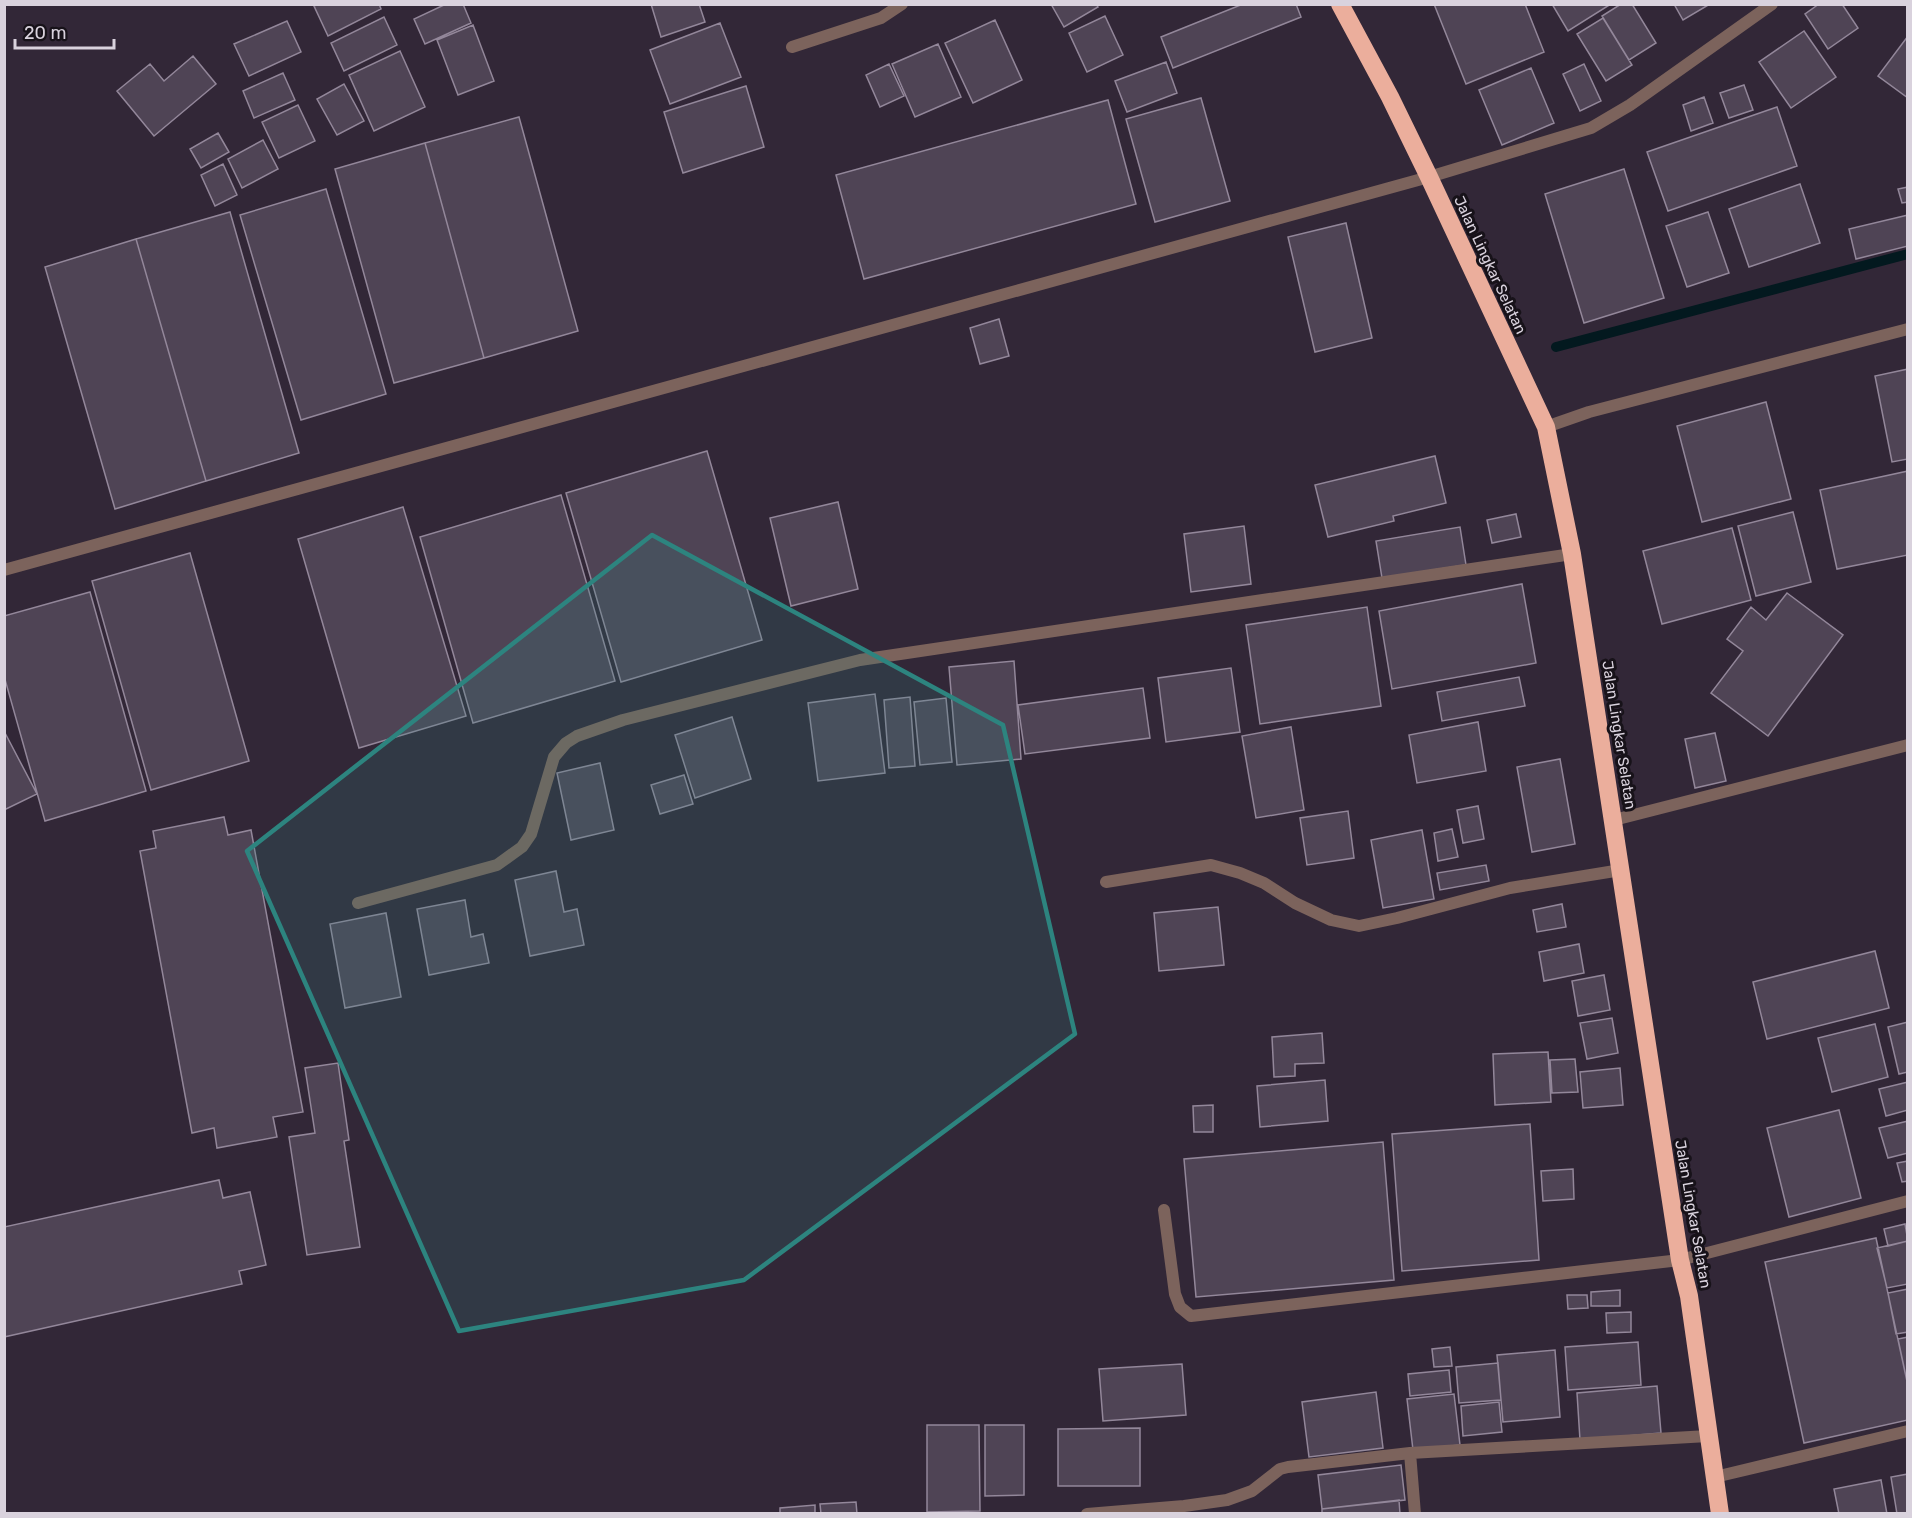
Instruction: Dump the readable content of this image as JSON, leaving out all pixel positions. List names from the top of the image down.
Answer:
{
  "streets": {
    "highway": ["Jalan Lingkar Selatan"]
  },
  "scale_bar": "20 m"
}
